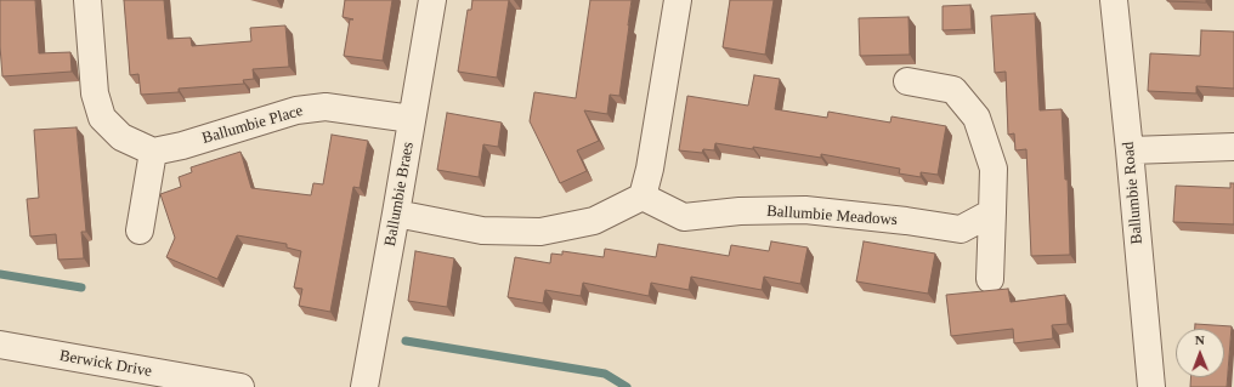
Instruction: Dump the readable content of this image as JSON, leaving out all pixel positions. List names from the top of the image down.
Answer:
{
  "streets": {
    "street": [
      "Ballumbie Place",
      "Ballumbie Road",
      "Ballumbie Braes",
      "Ballumbie Meadows",
      "Berwick Drive"
    ]
  },
  "crossings": [
    ["Ballumbie Place", "Ballumbie Braes"]
  ],
  "north": "top"
}
